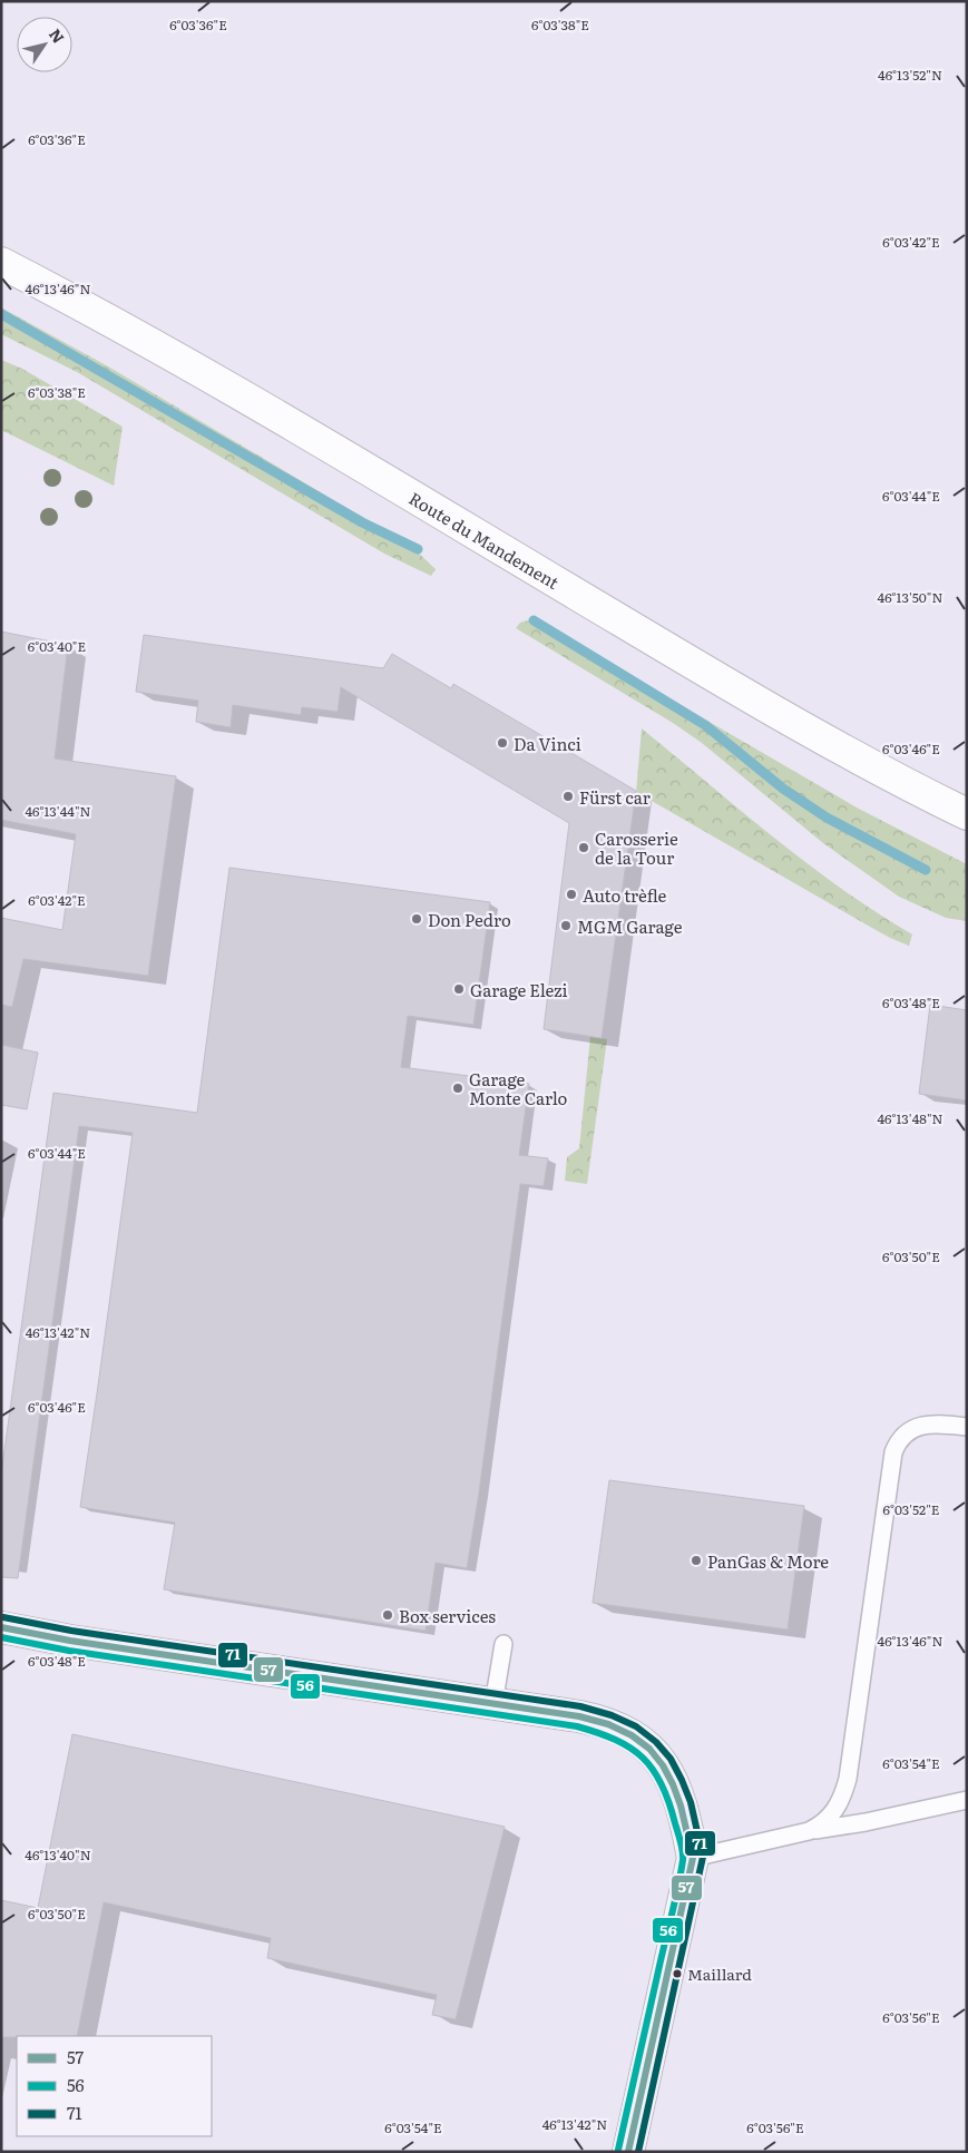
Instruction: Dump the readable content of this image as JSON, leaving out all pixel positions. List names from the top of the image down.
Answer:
{
  "streets": {
    "main road": ["Route du Mandement"]
  },
  "places": [
    "Da Vinci",
    "Fürst car",
    "Carosserie de la Tour",
    "Auto trèfle",
    "Don Pedro",
    "MGM Garage",
    "Garage Elezi",
    "Garage Monte Carlo",
    "PanGas & More",
    "Box services",
    "Maillard"
  ],
  "lines": ["transit line 71", "transit line 57", "transit line 56"],
  "legend": ["57", "56", "71"],
  "north": "top right",
  "coordinates": [
    "6°03'36\"E",
    "6°03'38\"E",
    "46°13'52\"N",
    "6°03'42\"E",
    "46°13'46\"N",
    "6°03'44\"E",
    "46°13'50\"N",
    "6°03'40\"E",
    "6°03'46\"E",
    "46°13'44\"N",
    "6°03'48\"E",
    "46°13'48\"N",
    "6°03'50\"E",
    "46°13'42\"N",
    "6°03'52\"E",
    "6°03'54\"E",
    "46°13'40\"N",
    "6°03'56\"E"
  ]
}
